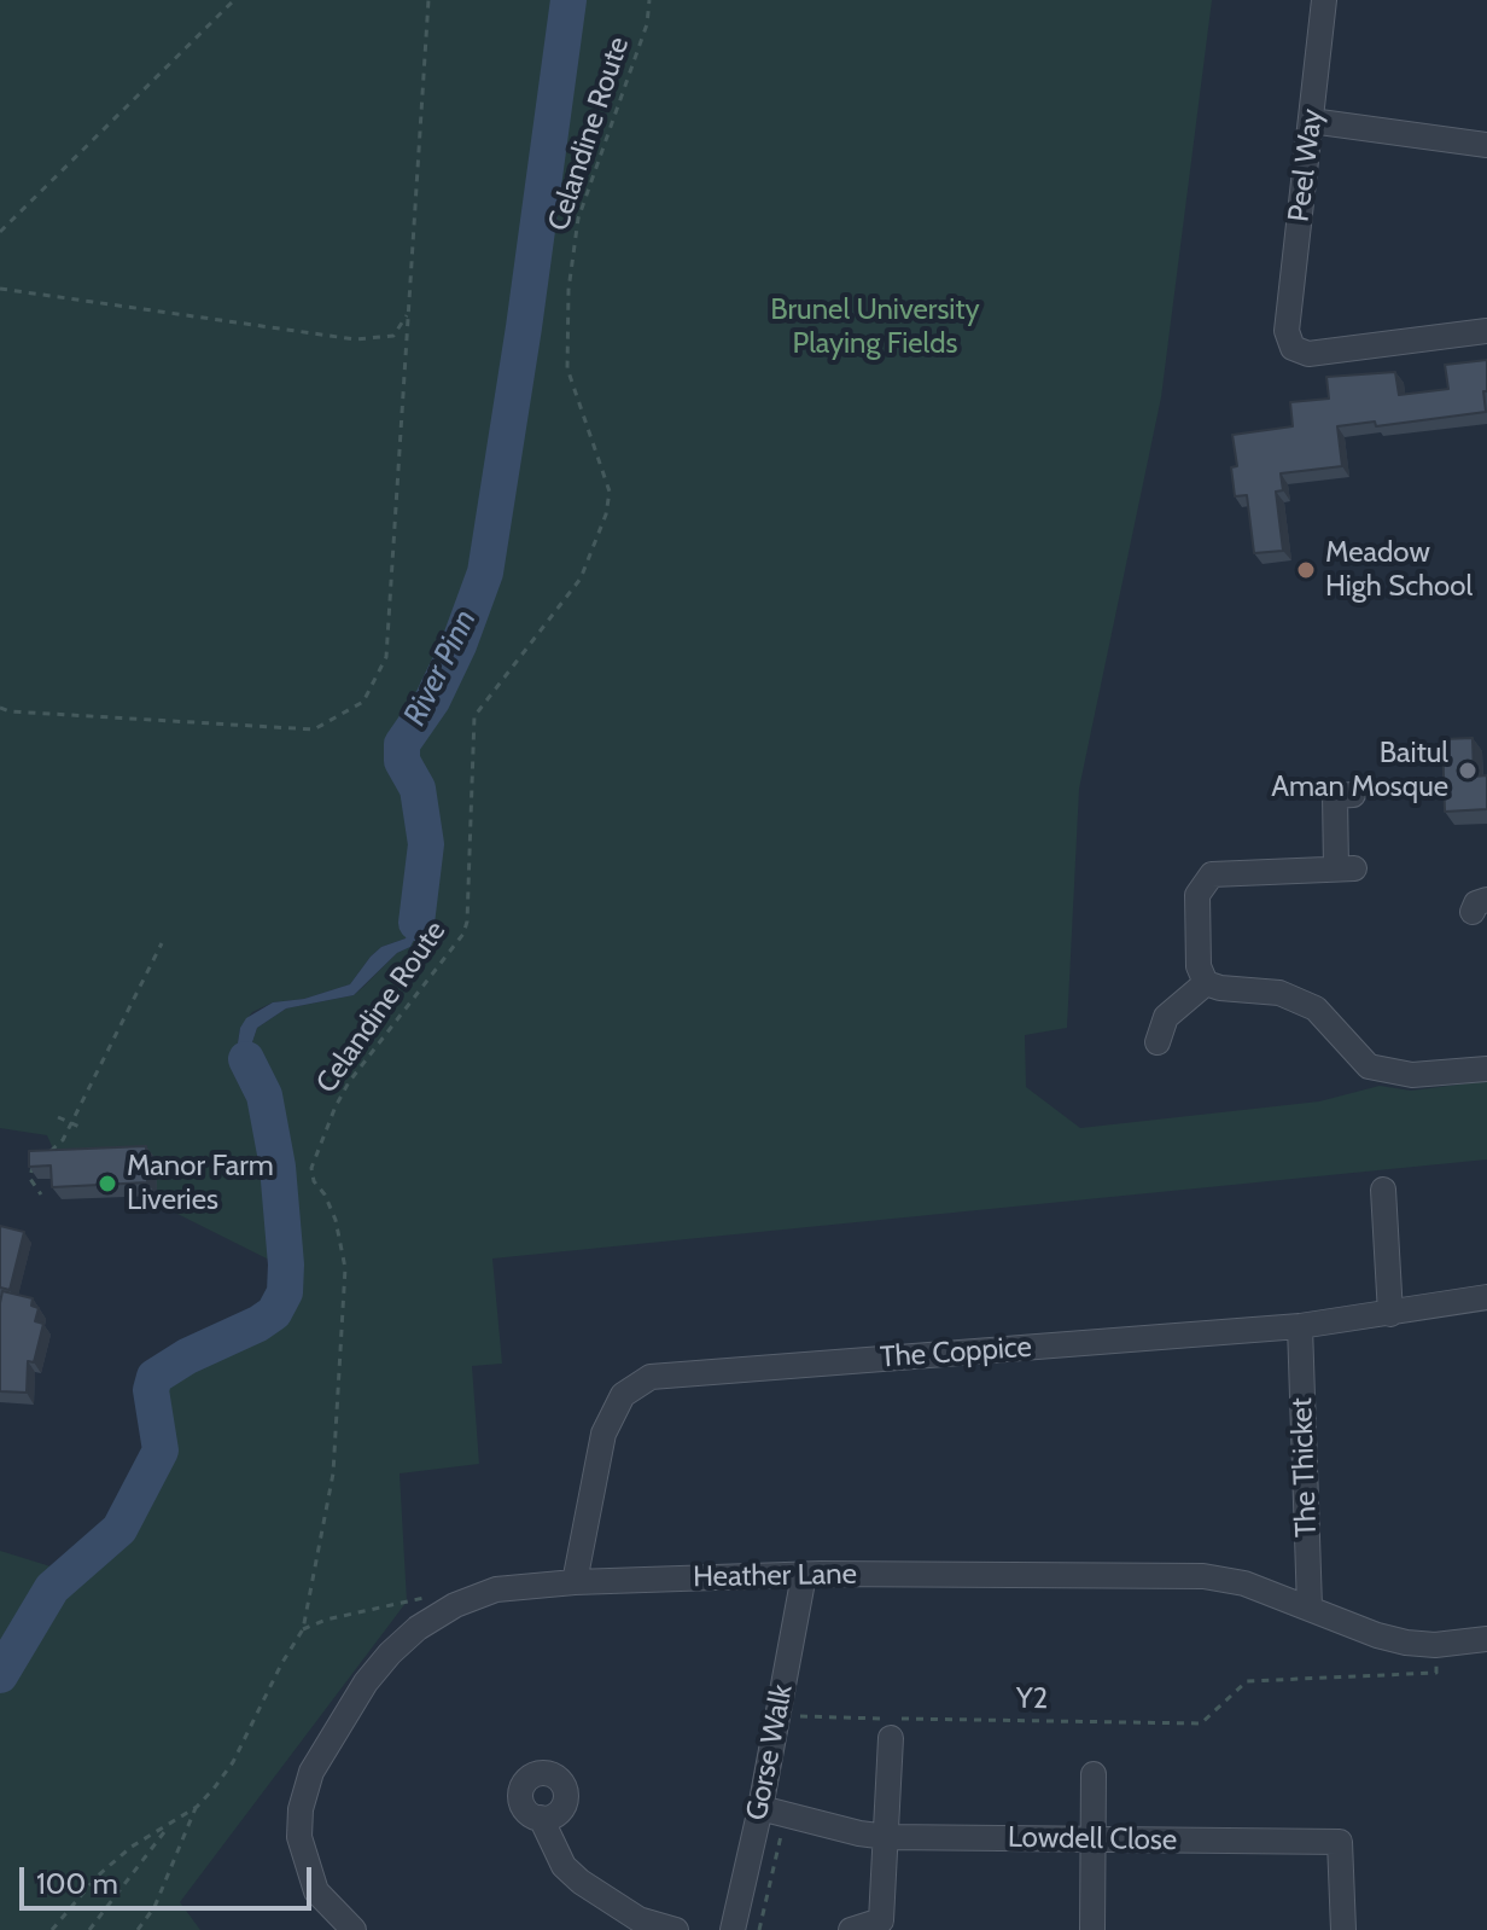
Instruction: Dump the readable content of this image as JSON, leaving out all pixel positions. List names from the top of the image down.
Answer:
{
  "streets": {
    "street": [
      "Peel Way",
      "The Coppice",
      "The Thicket",
      "Heather Lane",
      "Gorse Walk",
      "Lowdell Close"
    ],
    "path": ["Celandine Route", "Y2"]
  },
  "crossings": [
    ["The Coppice", "The Thicket"],
    ["The Coppice", "Heather Lane"],
    ["The Thicket", "Heather Lane"],
    ["Heather Lane", "Y2"],
    ["Heather Lane", "Gorse Walk"],
    ["Gorse Walk", "Lowdell Close"]
  ],
  "water": ["River Pinn"],
  "parks": ["Brunel University Playing Fields"],
  "places": ["Meadow High School", "Baitul Aman Mosque", "Manor Farm Liveries"],
  "scale_bar": "100 m"
}
